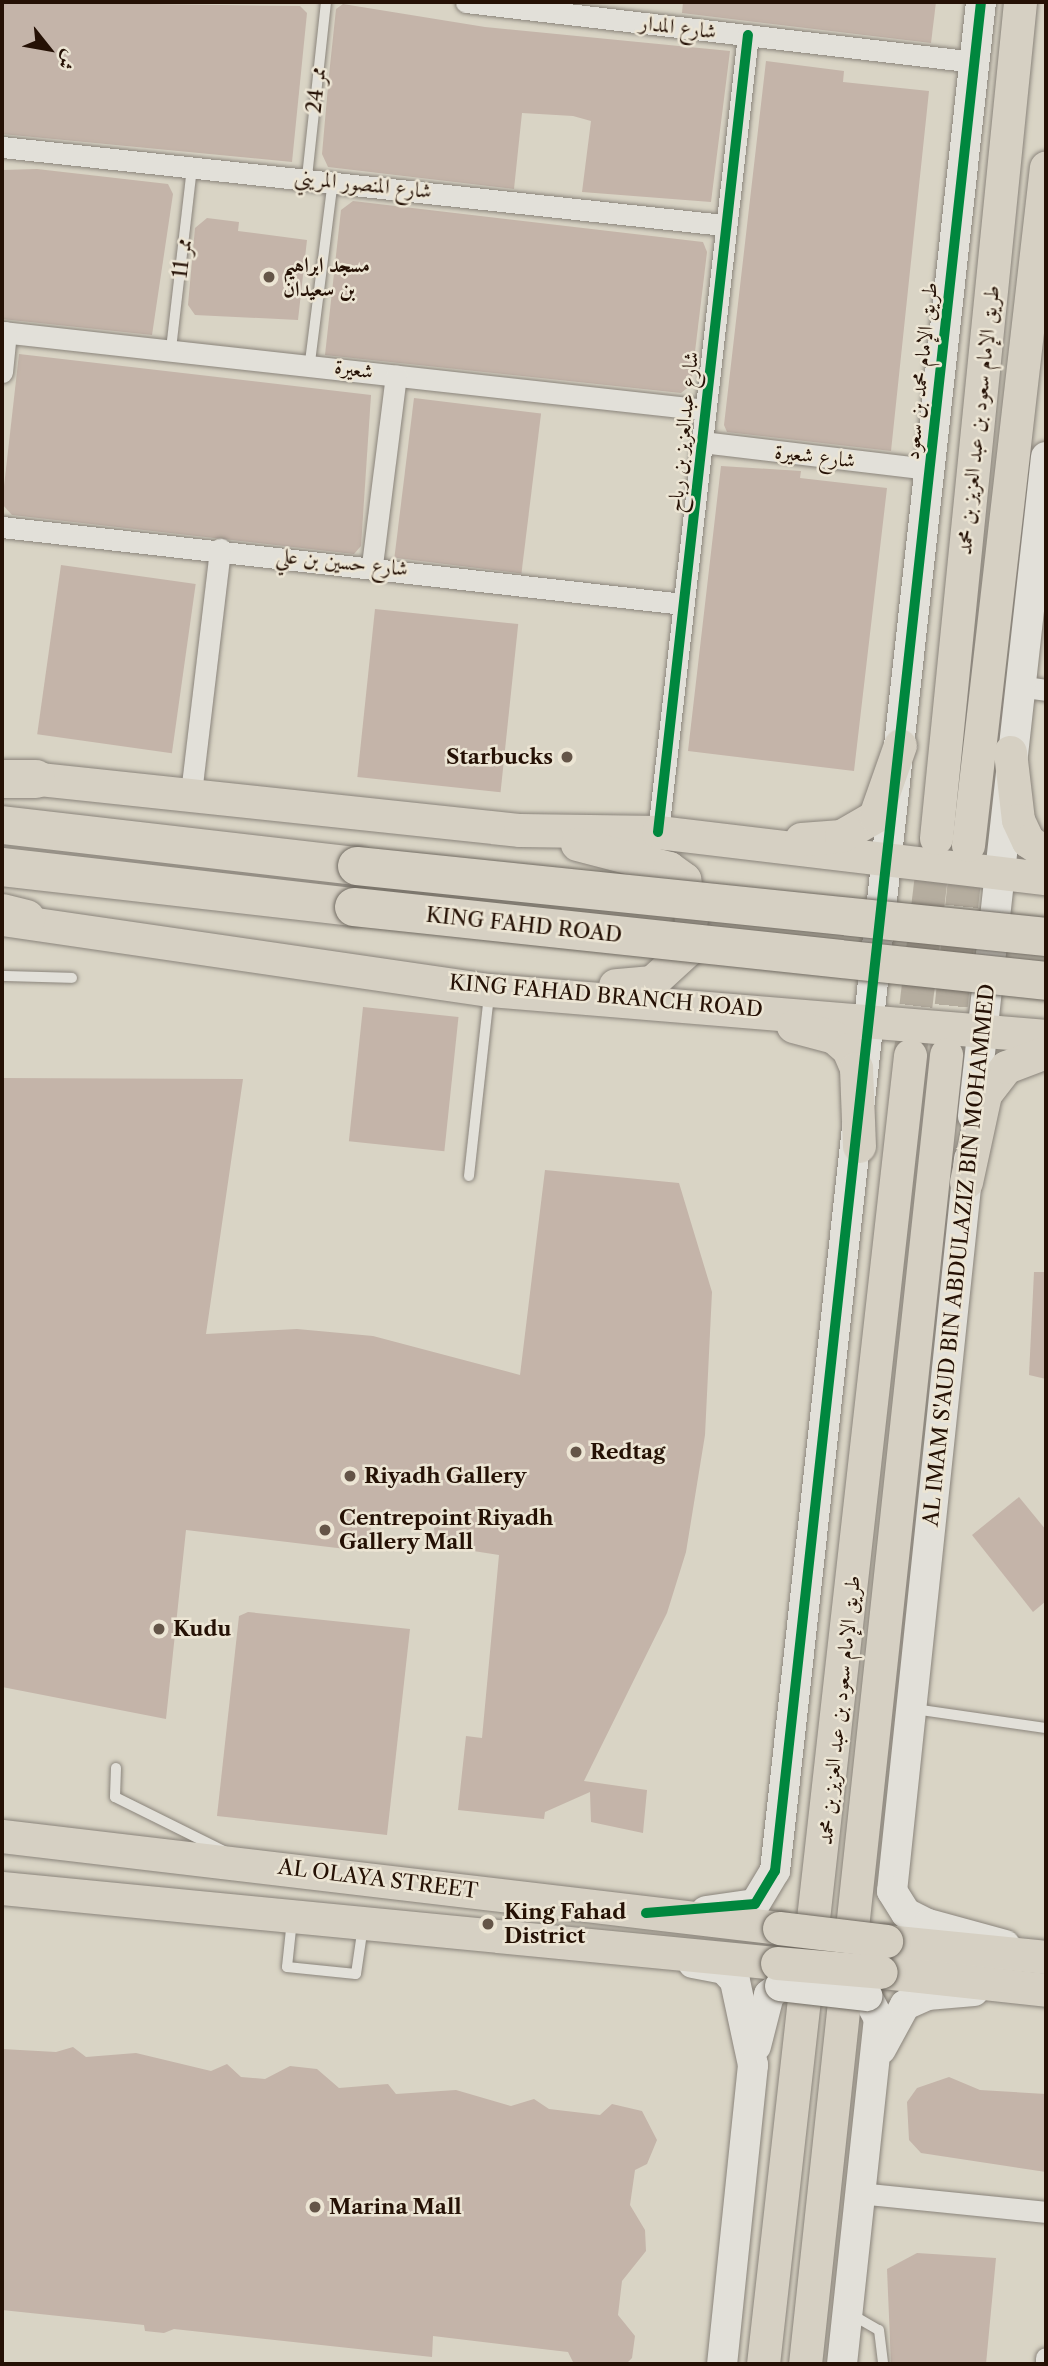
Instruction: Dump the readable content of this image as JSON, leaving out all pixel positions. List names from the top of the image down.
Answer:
{
  "streets": {
    "highway": ["KING FAHD ROAD"],
    "main road": ["طريق الإمام سعود بن عبد العزيز بن محمد", "KING FAHAD BRANCH ROAD", "AL OLAYA STREET"],
    "street": [
      "شارع المدار",
      "شارع المنصور المريني",
      "شعيرة",
      "طريق الإمام محمد بن سعود",
      "شارع عبدالعزيز بن رباح",
      "شارع شعيرة",
      "شارع حسين بن علي",
      "AL IMAM S'AUD BIN ABDULAZIZ BIN MOHAMMED"
    ],
    "lane": ["ممر 24", "ممر 11"]
  },
  "crossings": [
    ["شارع المدار", "طريق الإمام محمد بن سعود"],
    ["شارع المدار", "شارع عبدالعزيز بن رباح"],
    ["ممر 24", "شارع المنصور المريني"],
    ["شارع المنصور المريني", "ممر 11"],
    ["شارع المنصور المريني", "شارع عبدالعزيز بن رباح"],
    ["ممر 11", "شعيرة"],
    ["شعيرة", "شارع عبدالعزيز بن رباح"],
    ["طريق الإمام محمد بن سعود", "شارع شعيرة"],
    ["طريق الإمام محمد بن سعود", "KING FAHAD BRANCH ROAD"],
    ["طريق الإمام محمد بن سعود", "AL OLAYA STREET"],
    ["شارع عبدالعزيز بن رباح", "شارع شعيرة"],
    ["شارع عبدالعزيز بن رباح", "شارع حسين بن علي"],
    ["KING FAHAD BRANCH ROAD", "AL IMAM S'AUD BIN ABDULAZIZ BIN MOHAMMED"],
    ["AL IMAM S'AUD BIN ABDULAZIZ BIN MOHAMMED", "AL OLAYA STREET"]
  ],
  "places": [
    "مسجد ابراهيم بن سعيدان",
    "Starbucks",
    "Redtag",
    "Riyadh Gallery",
    "Centrepoint Riyadh Gallery Mall",
    "Kudu",
    "King Fahad District",
    "Marina Mall"
  ],
  "north": "bottom right"
}
